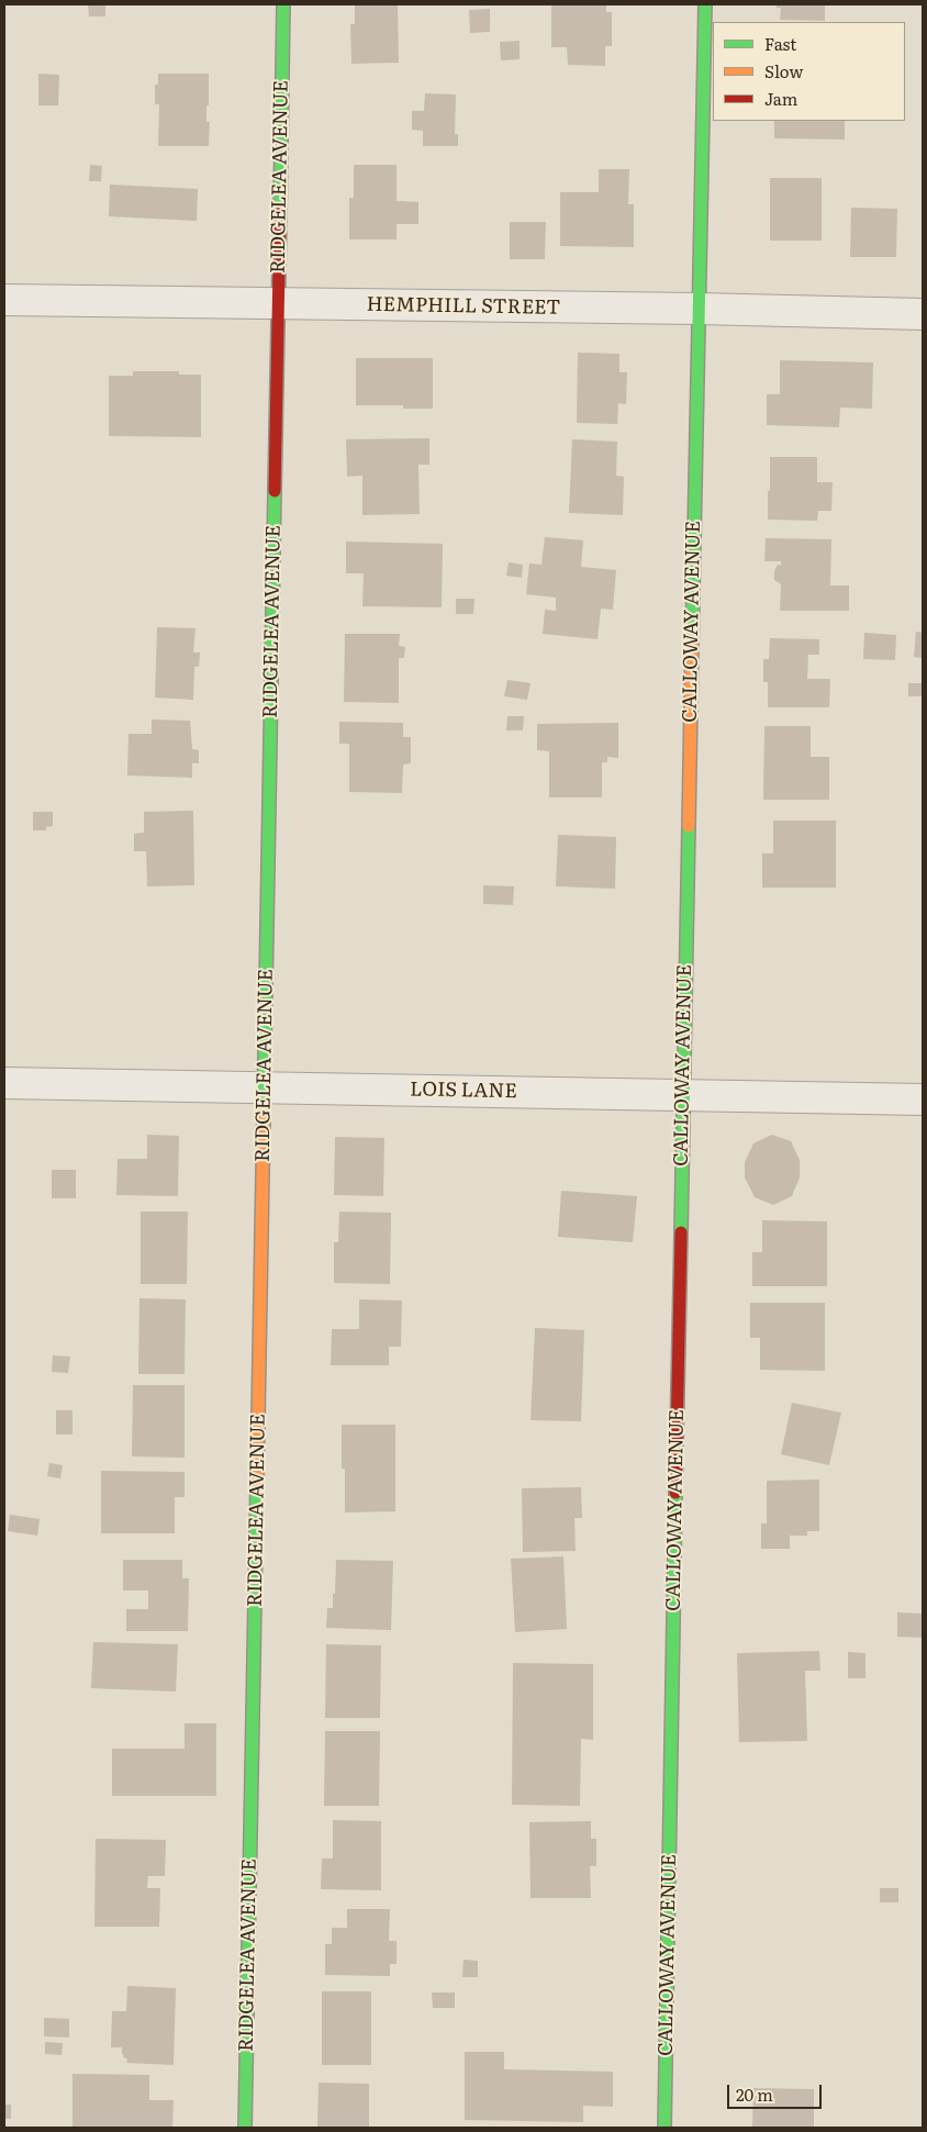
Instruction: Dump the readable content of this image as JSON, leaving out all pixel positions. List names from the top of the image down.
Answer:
{
  "streets": {
    "street": [
      "RIDGELEA AVENUE",
      "HEMPHILL STREET",
      "CALLOWAY AVENUE",
      "LOIS LANE"
    ]
  },
  "crossings": [
    ["RIDGELEA AVENUE", "HEMPHILL STREET"],
    ["RIDGELEA AVENUE", "LOIS LANE"],
    ["HEMPHILL STREET", "CALLOWAY AVENUE"],
    ["CALLOWAY AVENUE", "LOIS LANE"]
  ],
  "legend": ["Fast", "Slow", "Jam"],
  "scale_bar": "20 m"
}
